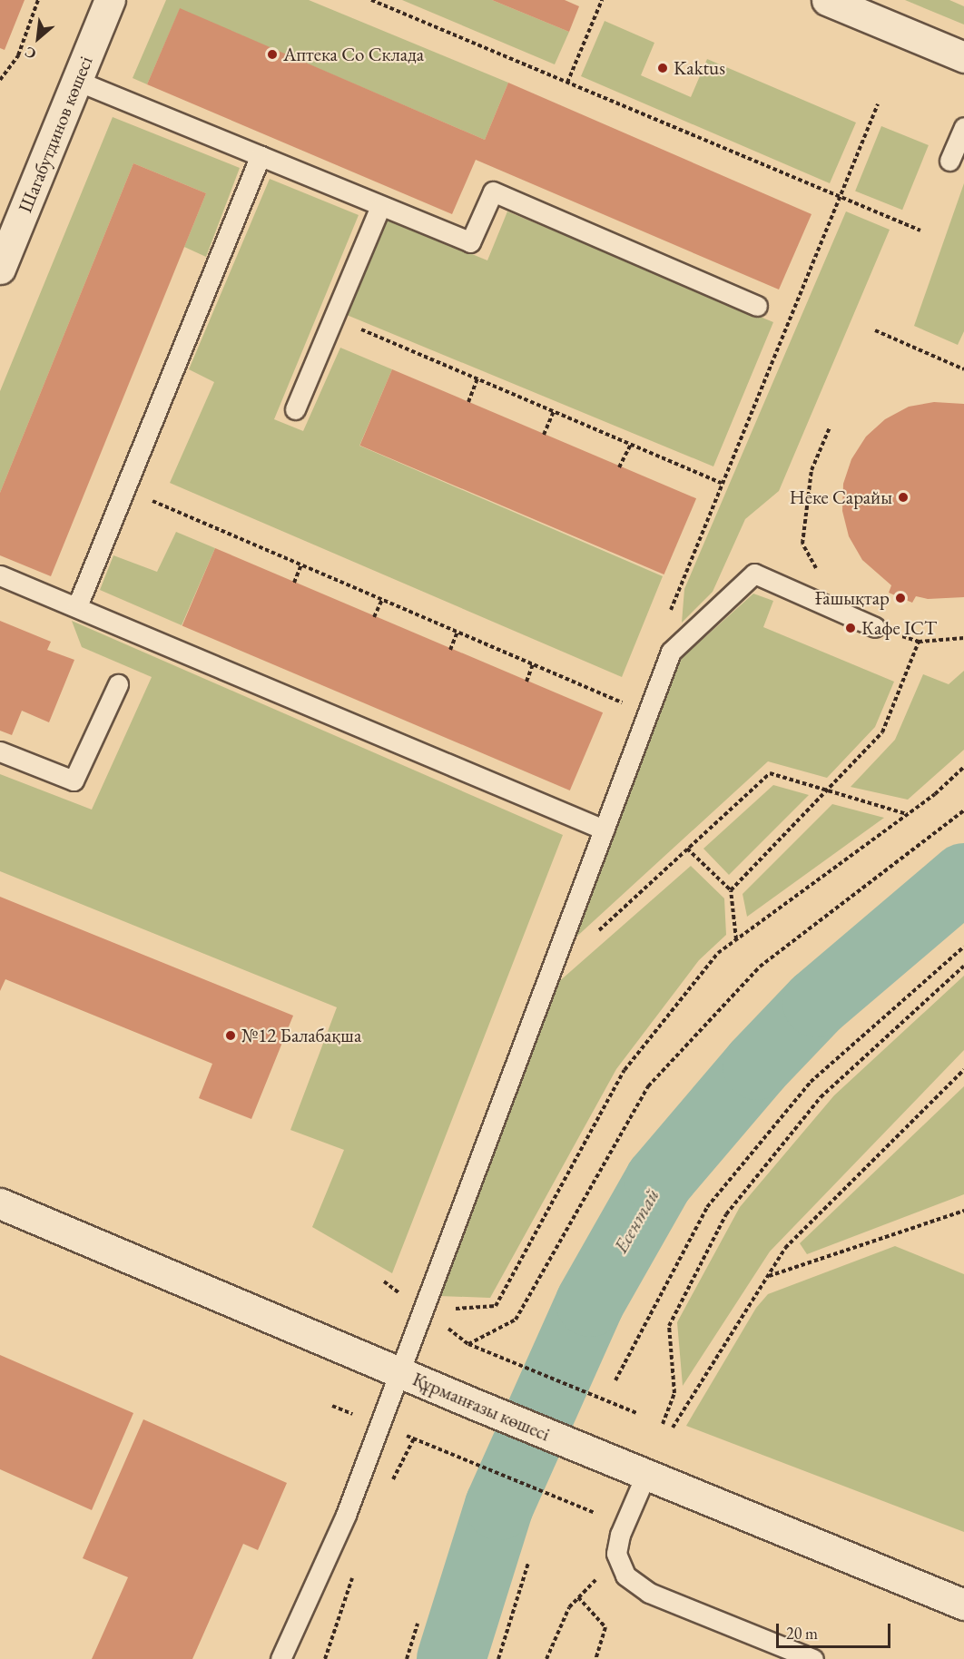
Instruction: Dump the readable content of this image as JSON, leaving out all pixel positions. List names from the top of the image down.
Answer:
{
  "streets": {
    "street": ["Шагабутдинов көшесі", "Құрманғазы көшесі"]
  },
  "water": ["Есентай"],
  "places": [
    "Аптека Со Склада",
    "Kaktus",
    "Неке Сарайы",
    "Ғашықтар",
    "Кафе ICT",
    "№12 Балабақша"
  ],
  "scale_bar": "20 m",
  "north": "bottom left"
}
